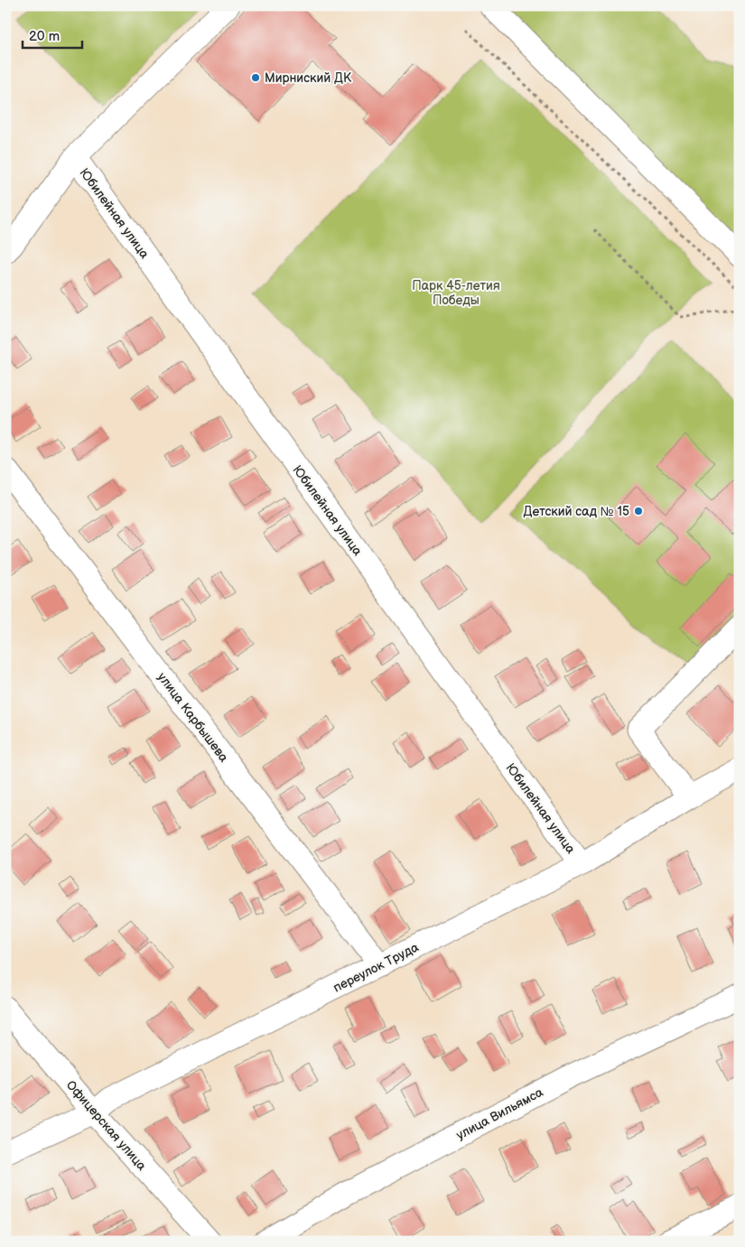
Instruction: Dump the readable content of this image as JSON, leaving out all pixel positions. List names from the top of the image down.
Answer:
{
  "streets": {
    "street": [
      "Юбилейная улица",
      "улица Карбышева",
      "переулок Труда",
      "улица Вильямса",
      "Офицерская улица"
    ]
  },
  "crossings": [
    ["Юбилейная улица", "переулок Труда"],
    ["улица Карбышева", "переулок Труда"],
    ["переулок Труда", "Офицерская улица"]
  ],
  "parks": ["Парк 45-летия Победы"],
  "places": ["Мирниский ДК", "Детский сад № 15"],
  "scale_bar": "20 m"
}
